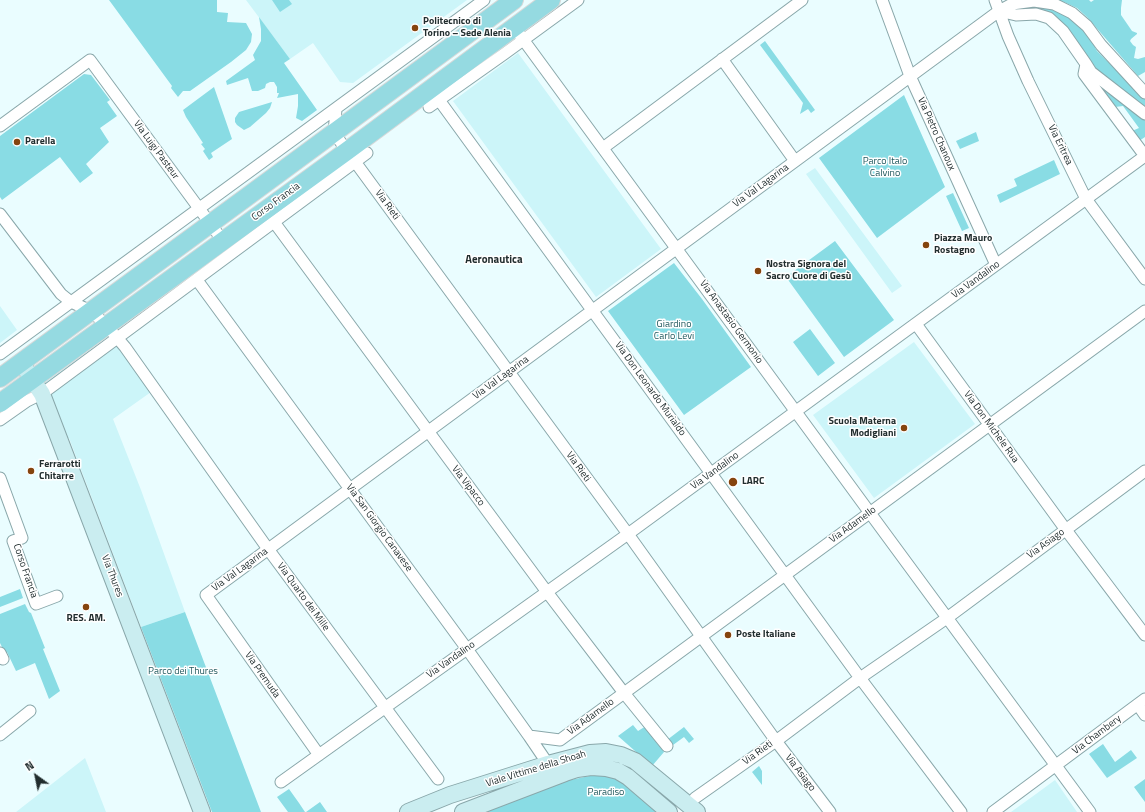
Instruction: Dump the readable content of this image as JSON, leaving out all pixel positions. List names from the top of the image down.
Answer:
{
  "streets": {
    "main road": ["Corso Francia"],
    "street": [
      "Via Pietro Chanoux",
      "Via Eritrea",
      "Via Luigi Pasteur",
      "Via Val Lagarina",
      "Via Rieti",
      "Via Vandalino",
      "Via Anastasio Germonio",
      "Via Don Leonardo Murialdo",
      "Via Don Michele Rua",
      "Via Vipacco",
      "Via Adamello",
      "Via San Giorgio Canavese",
      "Via Asiago",
      "Via Thures",
      "Via Quarto dei Mille",
      "Via Premuda",
      "Via Chambery",
      "Viale Vittime della Shoah"
    ]
  },
  "crossings": [
    ["Via Pietro Chanoux", "Via Val Lagarina"],
    ["Via Pietro Chanoux", "Via Vandalino"],
    ["Via Eritrea", "Via Val Lagarina"],
    ["Via Eritrea", "Via Vandalino"],
    ["Via Luigi Pasteur", "Corso Francia"],
    ["Via Val Lagarina", "Via Rieti"],
    ["Via Val Lagarina", "Via Vandalino"],
    ["Via Val Lagarina", "Via Anastasio Germonio"],
    ["Via Val Lagarina", "Via Don Leonardo Murialdo"],
    ["Via Val Lagarina", "Via Vipacco"],
    ["Via Val Lagarina", "Via San Giorgio Canavese"],
    ["Via Val Lagarina", "Via Quarto dei Mille"],
    ["Via Val Lagarina", "Via Premuda"],
    ["Corso Francia", "Via Rieti"],
    ["Corso Francia", "Via Anastasio Germonio"],
    ["Corso Francia", "Via Don Leonardo Murialdo"],
    ["Corso Francia", "Via Vipacco"],
    ["Corso Francia", "Via San Giorgio Canavese"],
    ["Corso Francia", "Via Thures"],
    ["Corso Francia", "Via Quarto dei Mille"],
    ["Via Rieti", "Via Vandalino"],
    ["Via Rieti", "Via Adamello"],
    ["Via Rieti", "Via Asiago"],
    ["Via Rieti", "Viale Vittime della Shoah"],
    ["Via Vandalino", "Via Anastasio Germonio"],
    ["Via Vandalino", "Via Don Leonardo Murialdo"],
    ["Via Vandalino", "Via Don Michele Rua"],
    ["Via Vandalino", "Via Vipacco"],
    ["Via Vandalino", "Via San Giorgio Canavese"],
    ["Via Vandalino", "Via Quarto dei Mille"],
    ["Via Vandalino", "Via Premuda"],
    ["Via Anastasio Germonio", "Via Adamello"],
    ["Via Anastasio Germonio", "Via Asiago"],
    ["Via Don Leonardo Murialdo", "Via Adamello"],
    ["Via Don Leonardo Murialdo", "Via Asiago"],
    ["Via Don Michele Rua", "Via Adamello"],
    ["Via Don Michele Rua", "Via Asiago"],
    ["Via Vipacco", "Via Adamello"],
    ["Via Adamello", "Via San Giorgio Canavese"],
    ["Via Adamello", "Viale Vittime della Shoah"],
    ["Via San Giorgio Canavese", "Viale Vittime della Shoah"]
  ],
  "districts": ["Aeronautica"],
  "parks": [
    "Parco Italo Calvino",
    "Giardino Carlo Levi",
    "Parco dei Thures",
    "Paradiso"
  ],
  "places": [
    "Politecnico di Torino – Sede Alenia",
    "Parella",
    "Piazza Mauro Rostagno",
    "Nostra Signora del Sacro Cuore di Gesù",
    "Scuola Materna Modigliani",
    "Ferrarotti Chitarre",
    "LARC",
    "RES. AM.",
    "Poste Italiane"
  ],
  "north": "top left"
}
